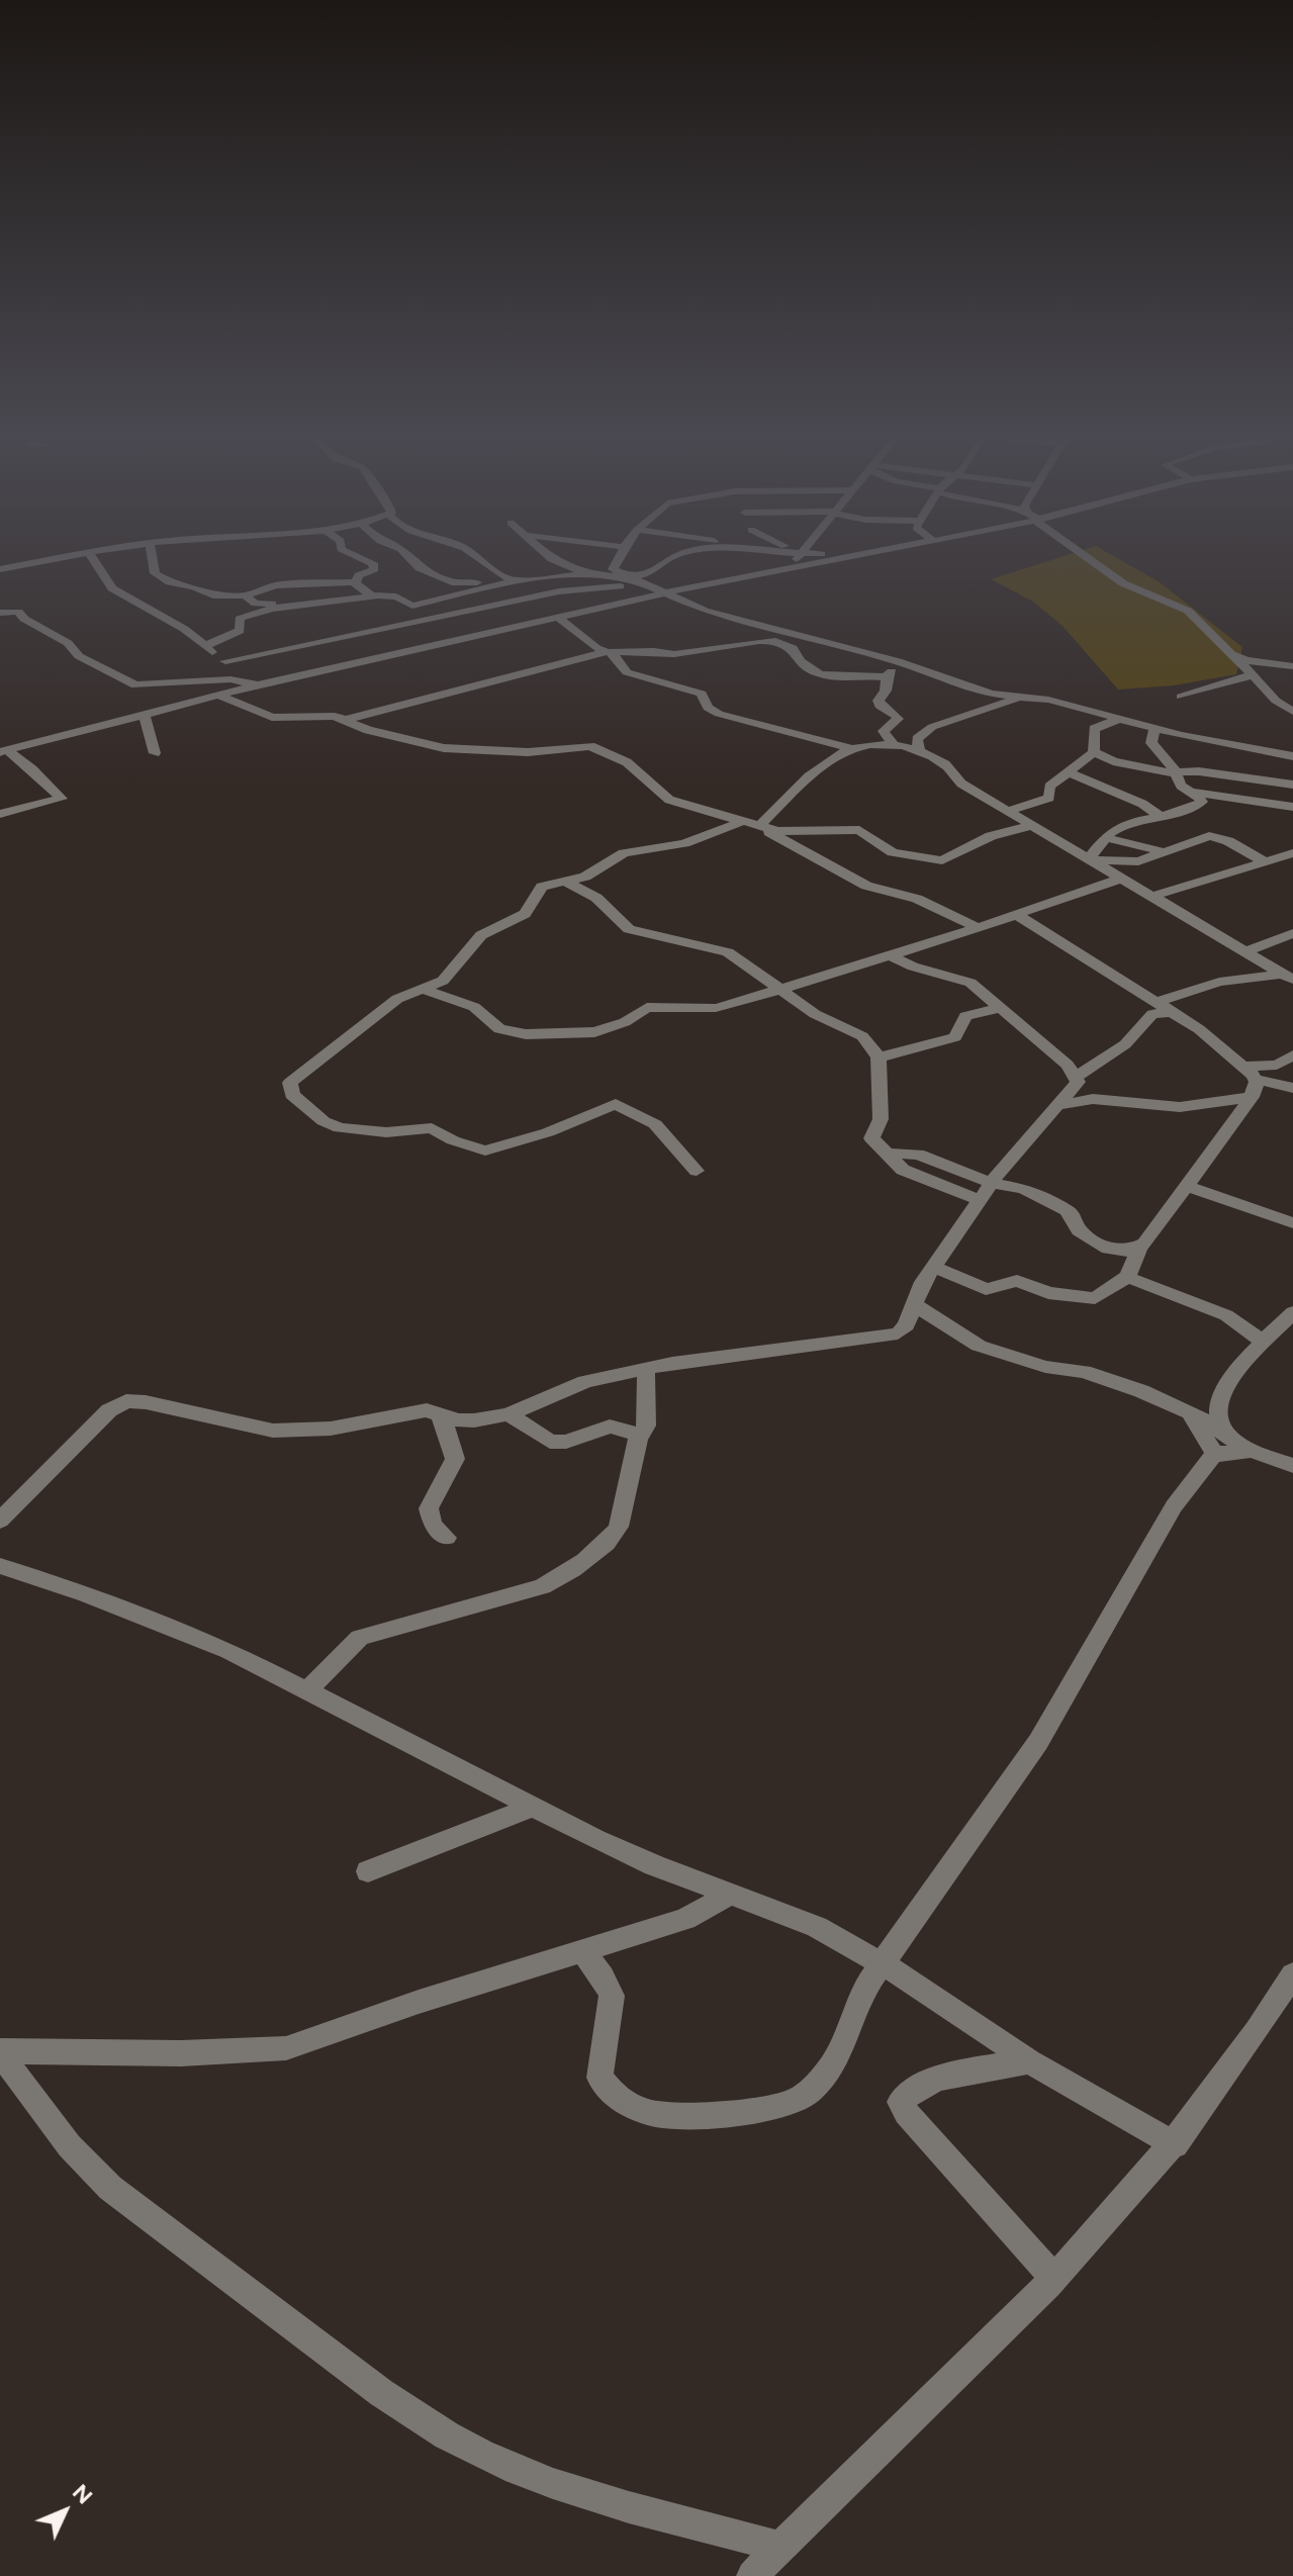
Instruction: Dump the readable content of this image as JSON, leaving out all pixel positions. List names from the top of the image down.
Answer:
{
  "north": "top right"
}
